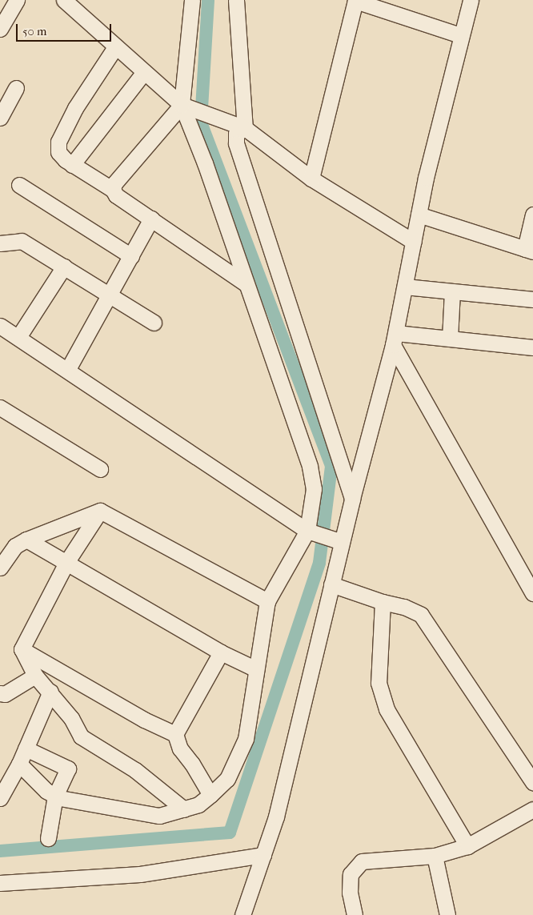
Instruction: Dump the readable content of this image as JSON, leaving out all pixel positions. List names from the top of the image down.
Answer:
{
  "scale_bar": "50 m"
}
